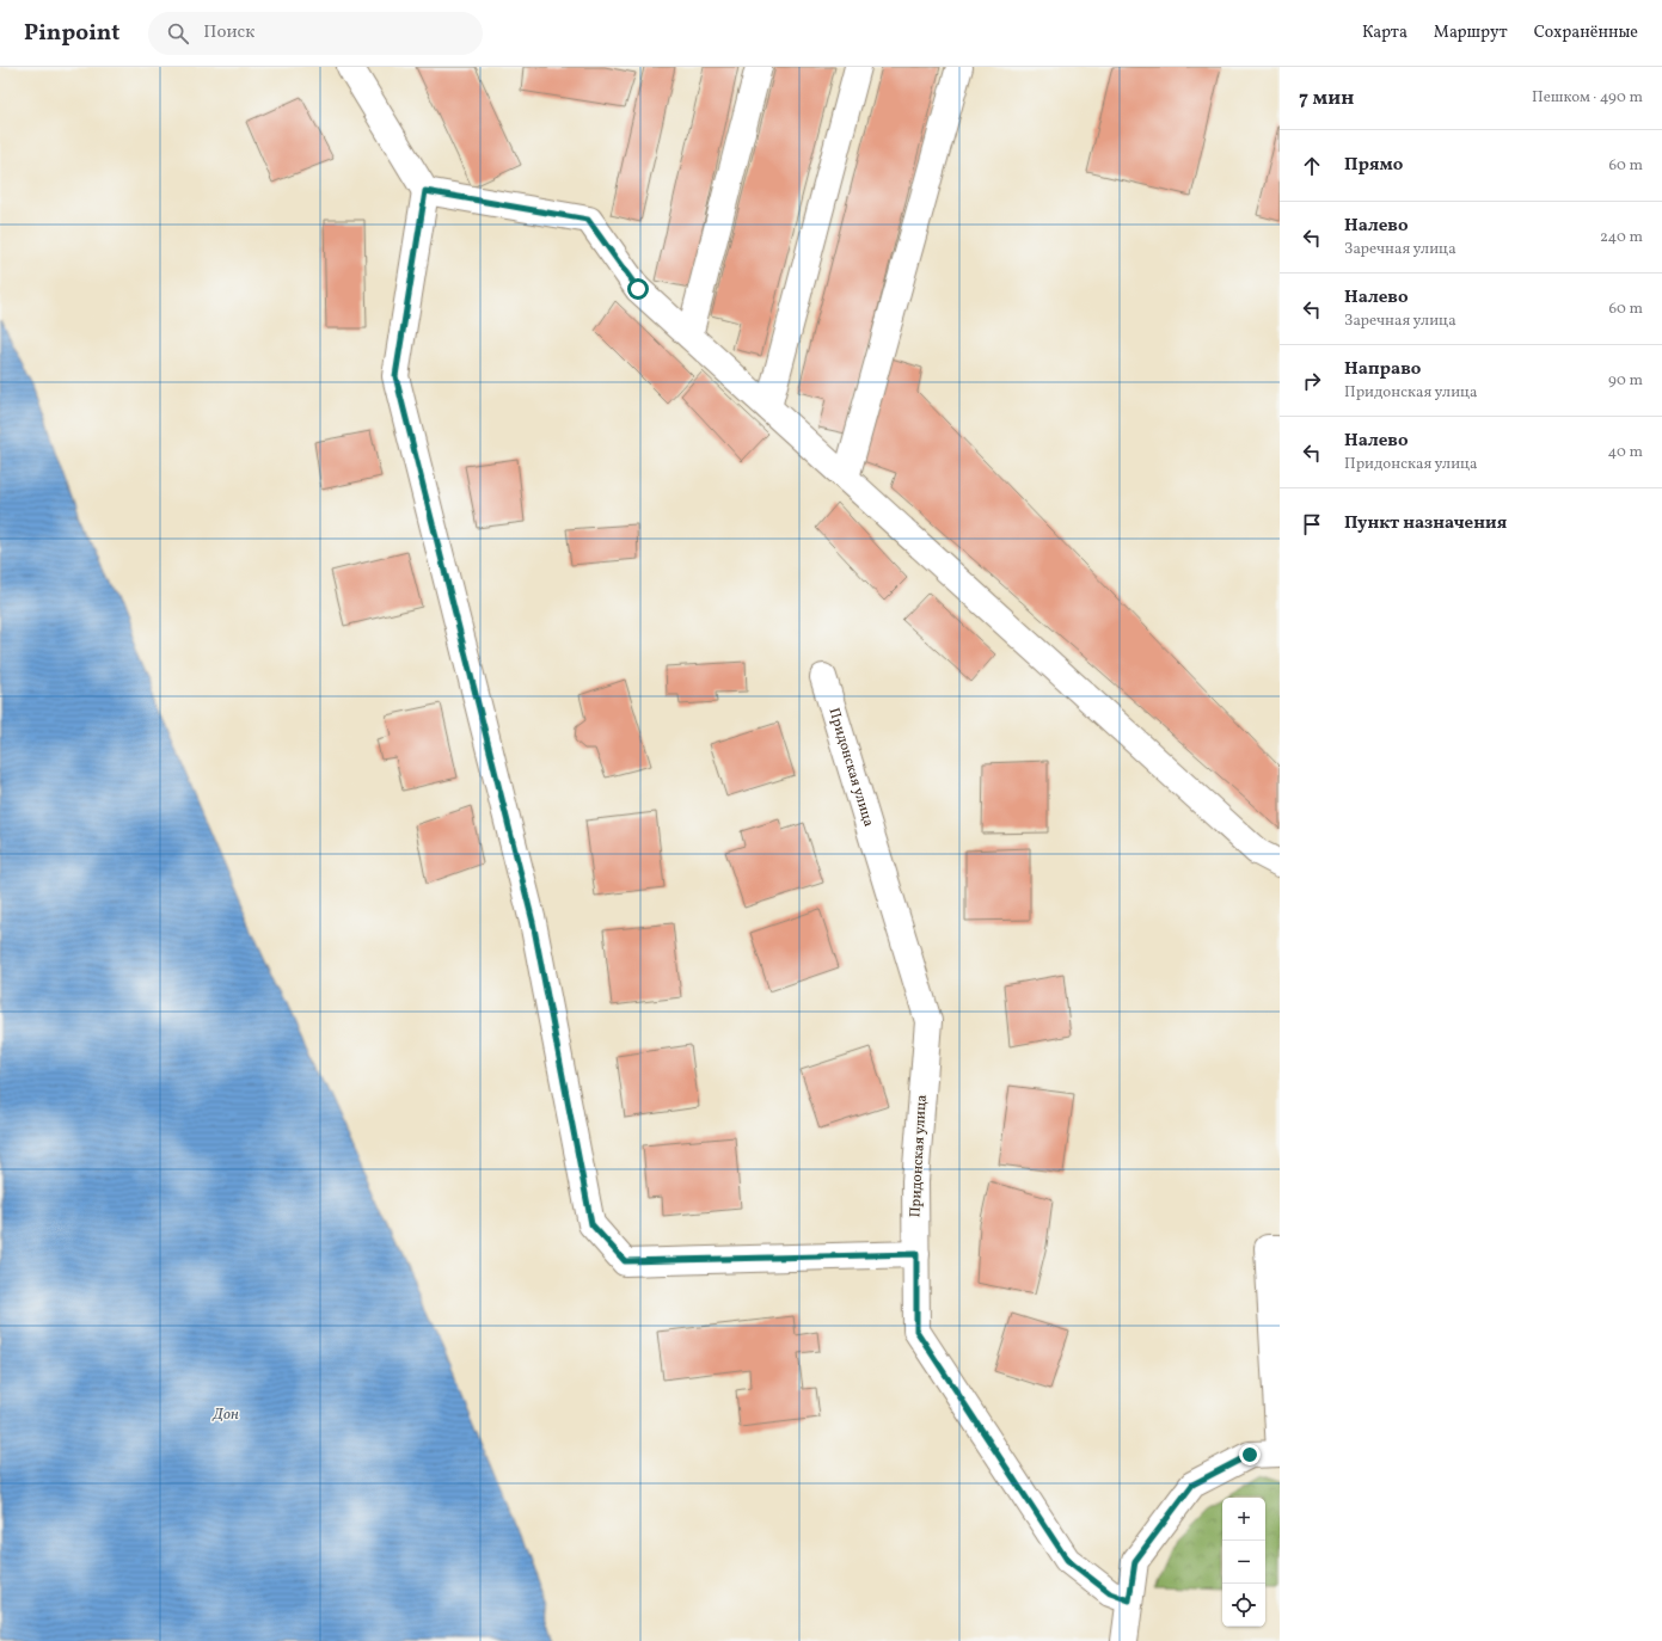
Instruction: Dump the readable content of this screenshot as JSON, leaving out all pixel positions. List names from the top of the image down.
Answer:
{
  "streets": {
    "street": ["Придонская улица"]
  },
  "water": ["Дон"],
  "page": {
    "header": "Pinpoint",
    "search": "Поиск",
    "nav": ["Карта", "Маршрут", "Сохранённые"],
    "heading": ["7 мин", "Пешком · 490 m"],
    "list": [
      ["Прямо", "60 m"],
      ["Налево", "Заречная улица", "240 m"],
      ["Налево", "Заречная улица", "60 m"],
      ["Направо", "Придонская улица", "90 m"],
      ["Налево", "Придонская улица", "40 m"],
      "Пункт назначения"
    ],
    "map_buttons": ["+", "−"]
  }
}
